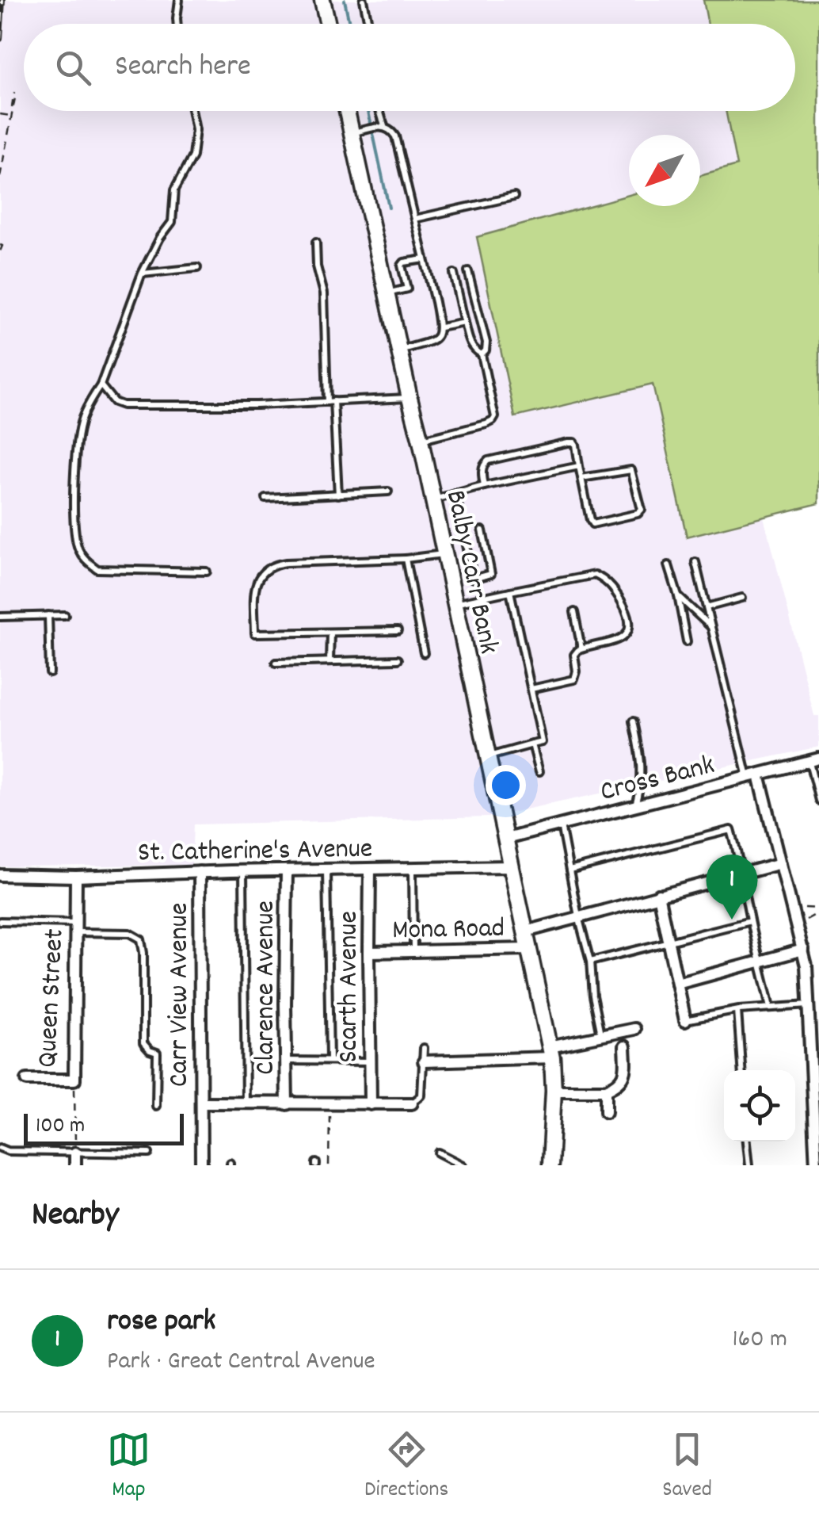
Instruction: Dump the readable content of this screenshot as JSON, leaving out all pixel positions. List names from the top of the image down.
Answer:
{
  "streets": {
    "street": [
      "Balby Carr Bank",
      "Cross Bank",
      "St. Catherine's Avenue",
      "Mona Road",
      "Scarth Avenue",
      "Clarence Avenue",
      "Carr View Avenue",
      "Queen Street"
    ]
  },
  "crossings": [
    ["Balby Carr Bank", "Cross Bank"],
    ["Balby Carr Bank", "St. Catherine's Avenue"],
    ["Balby Carr Bank", "Mona Road"],
    ["St. Catherine's Avenue", "Scarth Avenue"],
    ["St. Catherine's Avenue", "Clarence Avenue"],
    ["St. Catherine's Avenue", "Carr View Avenue"],
    ["St. Catherine's Avenue", "Queen Street"],
    ["Mona Road", "Scarth Avenue"]
  ],
  "scale_bar": "100 m",
  "north": "bottom left",
  "page": {
    "search": "Search here",
    "pins": "1",
    "scale": "100 m",
    "heading": "Nearby",
    "list": [
      {
        "mark": "1",
        "name": "rose park",
        "note": "Park · Great Central Avenue",
        "value": "160 m"
      }
    ],
    "nav": ["Map", "Directions", "Saved"]
  }
}
